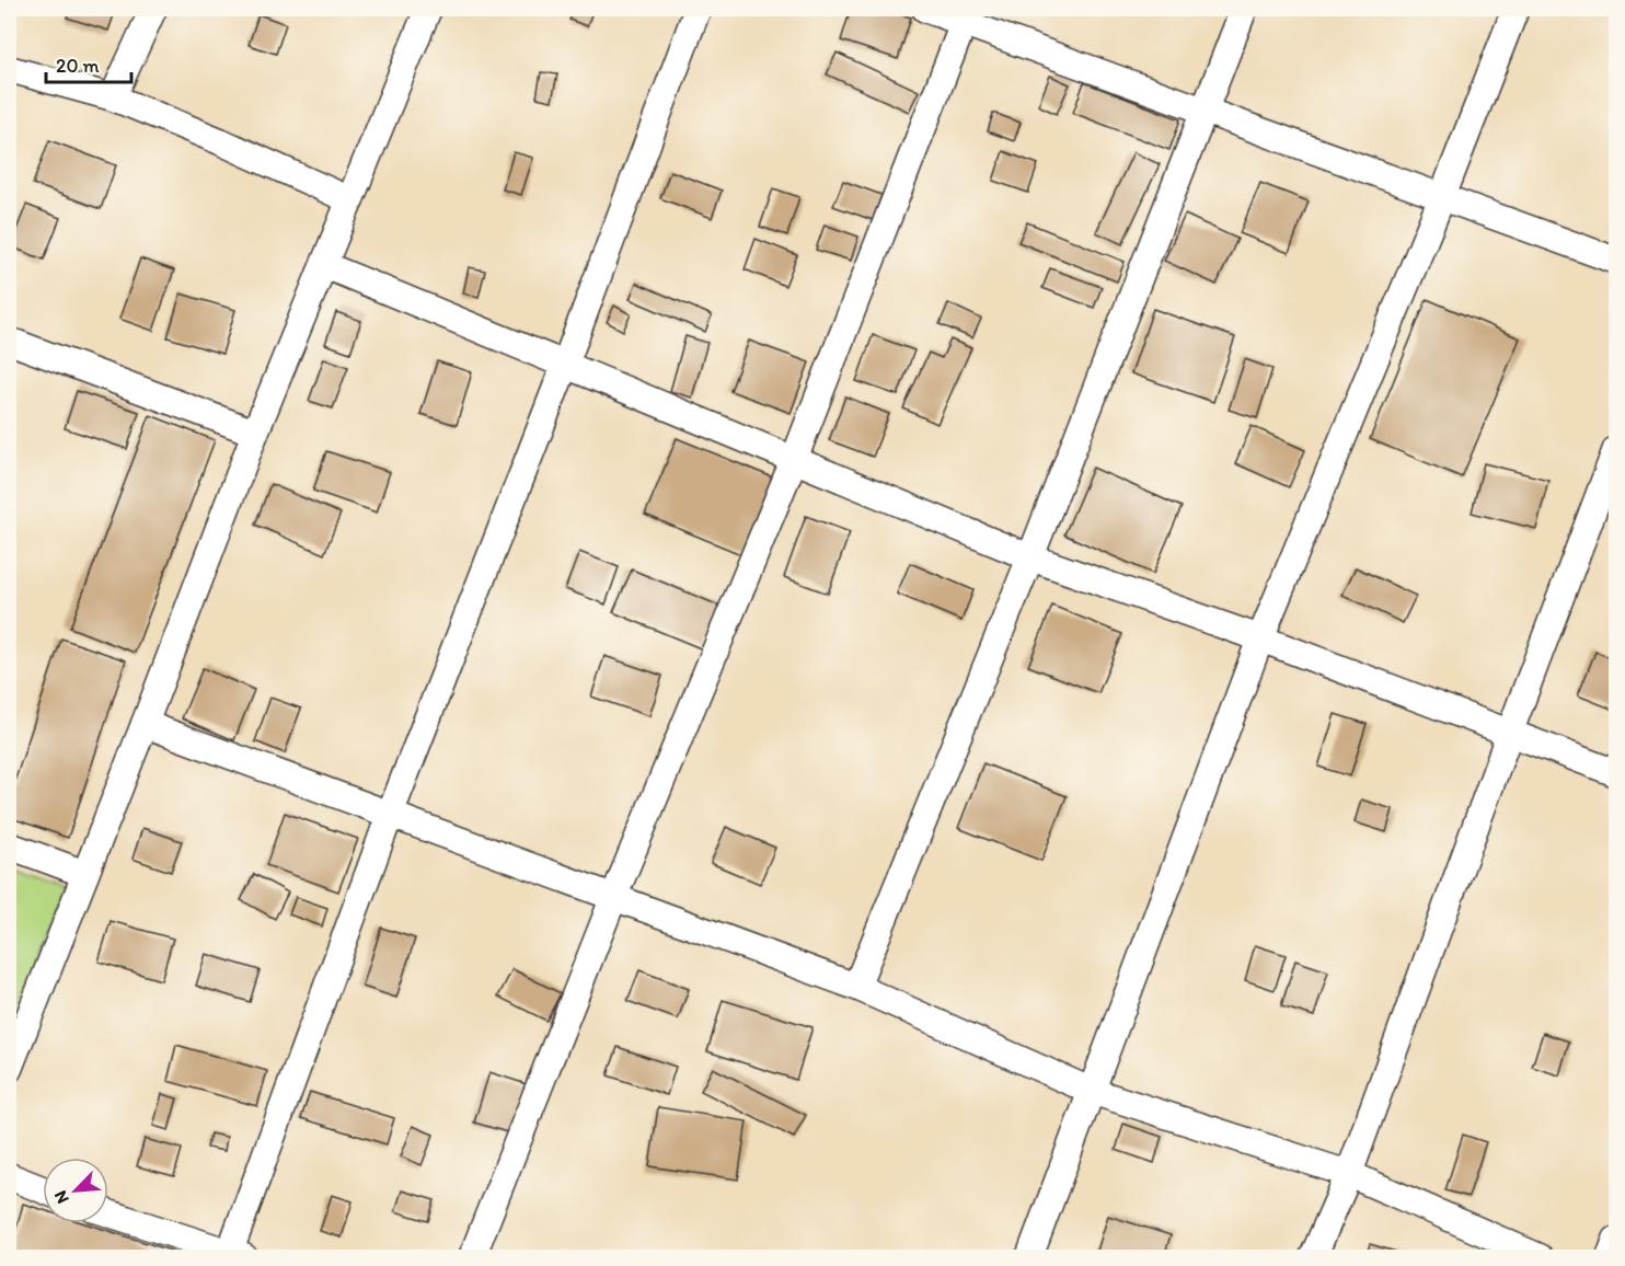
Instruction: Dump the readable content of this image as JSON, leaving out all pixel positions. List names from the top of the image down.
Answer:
{
  "scale_bar": "20 m",
  "north": "bottom left"
}
